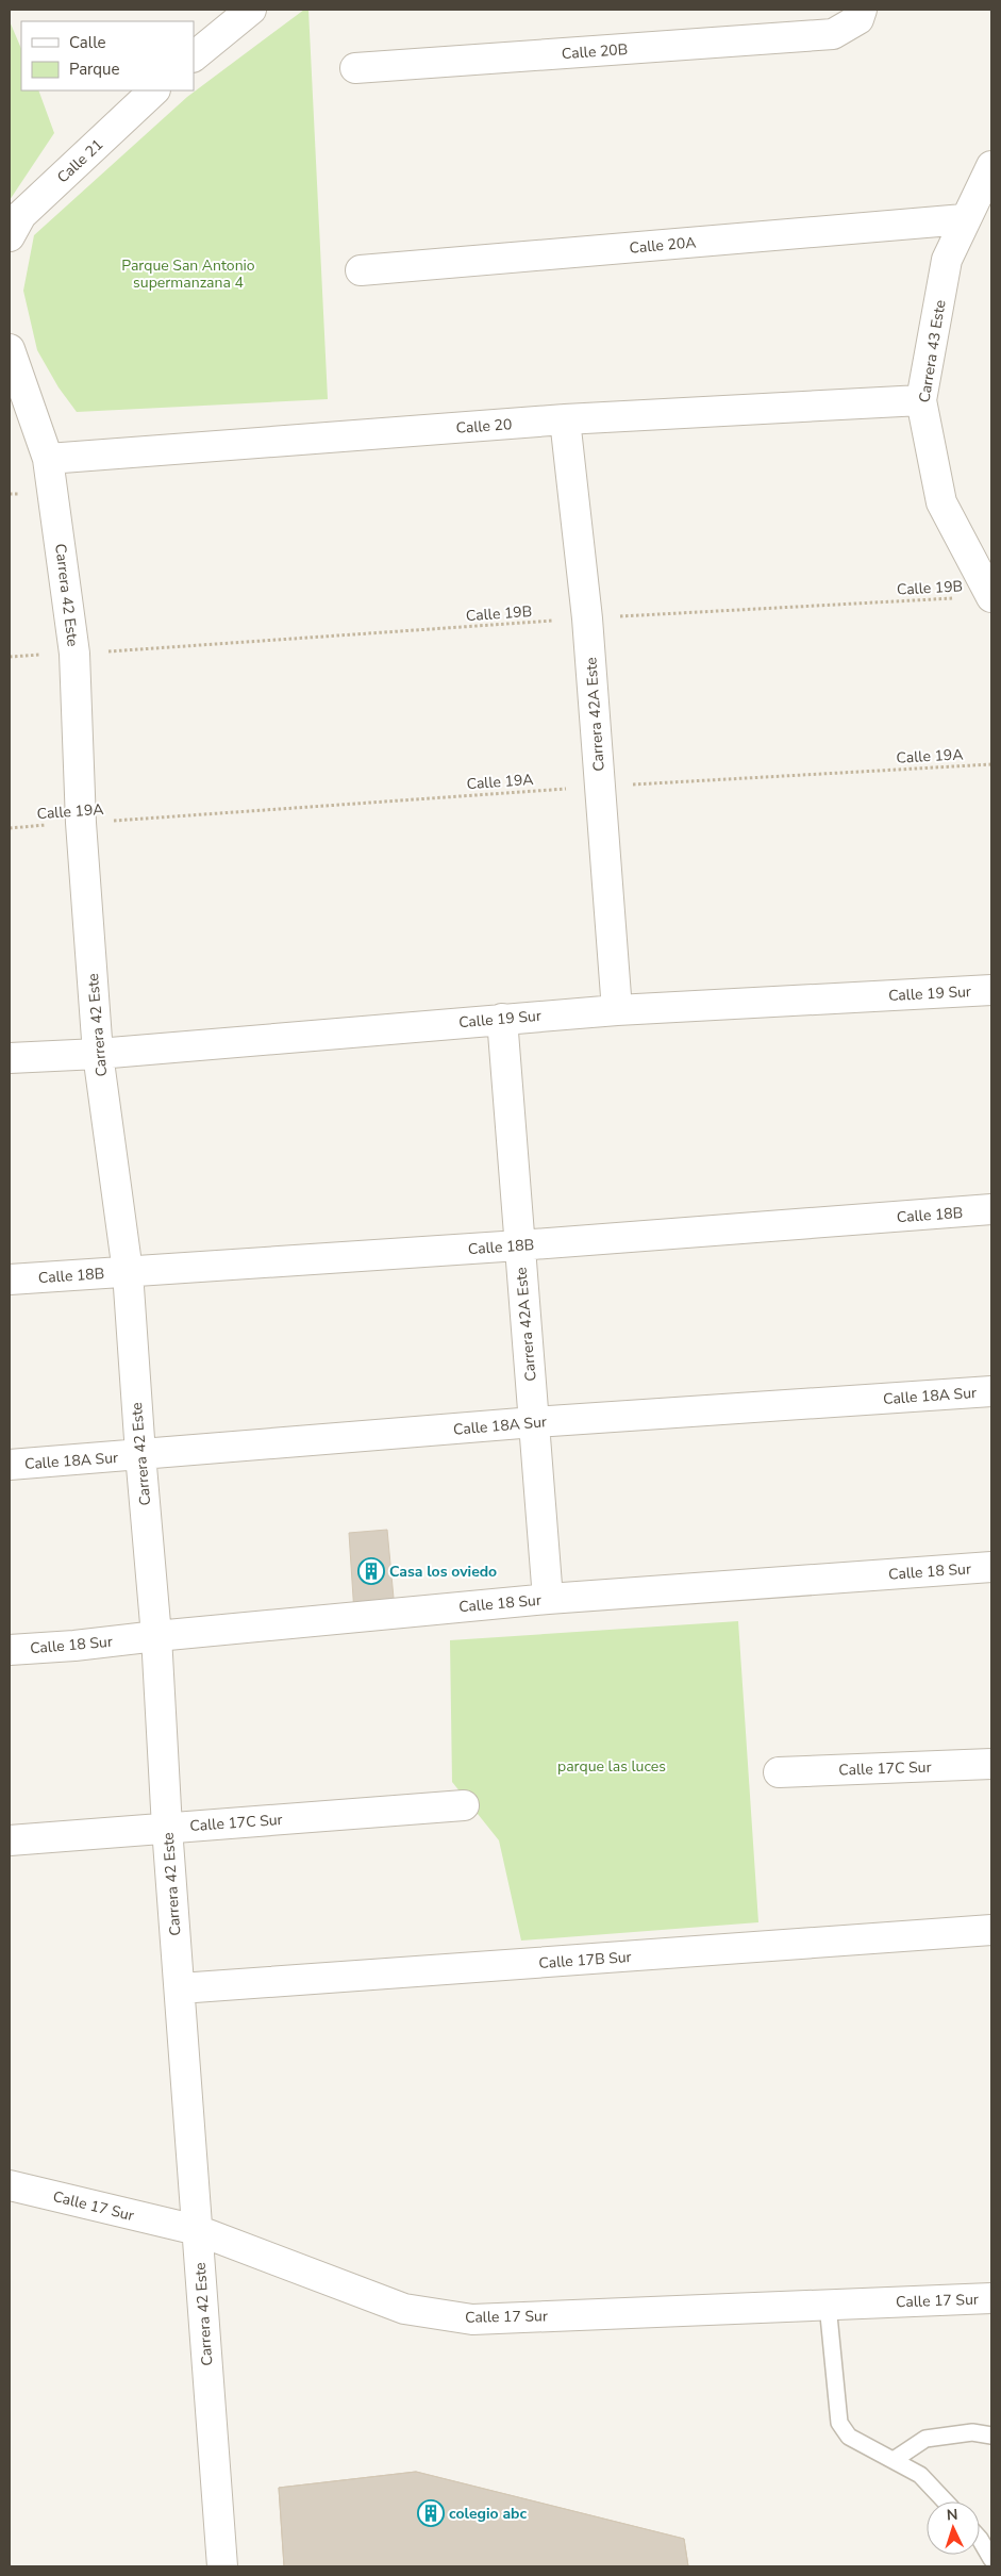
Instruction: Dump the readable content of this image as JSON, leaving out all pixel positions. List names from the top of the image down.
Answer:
{
  "streets": {
    "street": [
      "Calle 20B",
      "Calle 21",
      "Calle 20A",
      "Carrera 43 Este",
      "Calle 20",
      "Carrera 42 Este",
      "Carrera 42A Este",
      "Calle 19 Sur",
      "Calle 18B",
      "Calle 18A Sur",
      "Calle 18 Sur",
      "Calle 17C Sur",
      "Calle 17B Sur",
      "Calle 17 Sur"
    ],
    "path": ["Calle 19B", "Calle 19A"]
  },
  "crossings": [
    ["Calle 20A", "Carrera 43 Este"],
    ["Carrera 43 Este", "Calle 20"],
    ["Carrera 43 Este", "Calle 19B"],
    ["Calle 20", "Carrera 42 Este"],
    ["Calle 20", "Carrera 42A Este"],
    ["Calle 19B", "Carrera 42 Este"],
    ["Calle 19B", "Carrera 42A Este"],
    ["Carrera 42 Este", "Calle 19A"],
    ["Carrera 42 Este", "Calle 19 Sur"],
    ["Carrera 42 Este", "Calle 18B"],
    ["Carrera 42 Este", "Calle 18A Sur"],
    ["Carrera 42 Este", "Calle 18 Sur"],
    ["Carrera 42 Este", "Calle 17C Sur"],
    ["Carrera 42 Este", "Calle 17B Sur"],
    ["Carrera 42 Este", "Calle 17 Sur"],
    ["Carrera 42A Este", "Calle 19A"],
    ["Carrera 42A Este", "Calle 19 Sur"],
    ["Carrera 42A Este", "Calle 18B"],
    ["Carrera 42A Este", "Calle 18A Sur"],
    ["Carrera 42A Este", "Calle 18 Sur"]
  ],
  "parks": ["Parque San Antonio supermanzana 4", "parque las luces"],
  "places": {
    "building": ["Casa los oviedo", "colegio abc"]
  },
  "legend": ["Calle", "Parque"],
  "north": "top"
}
